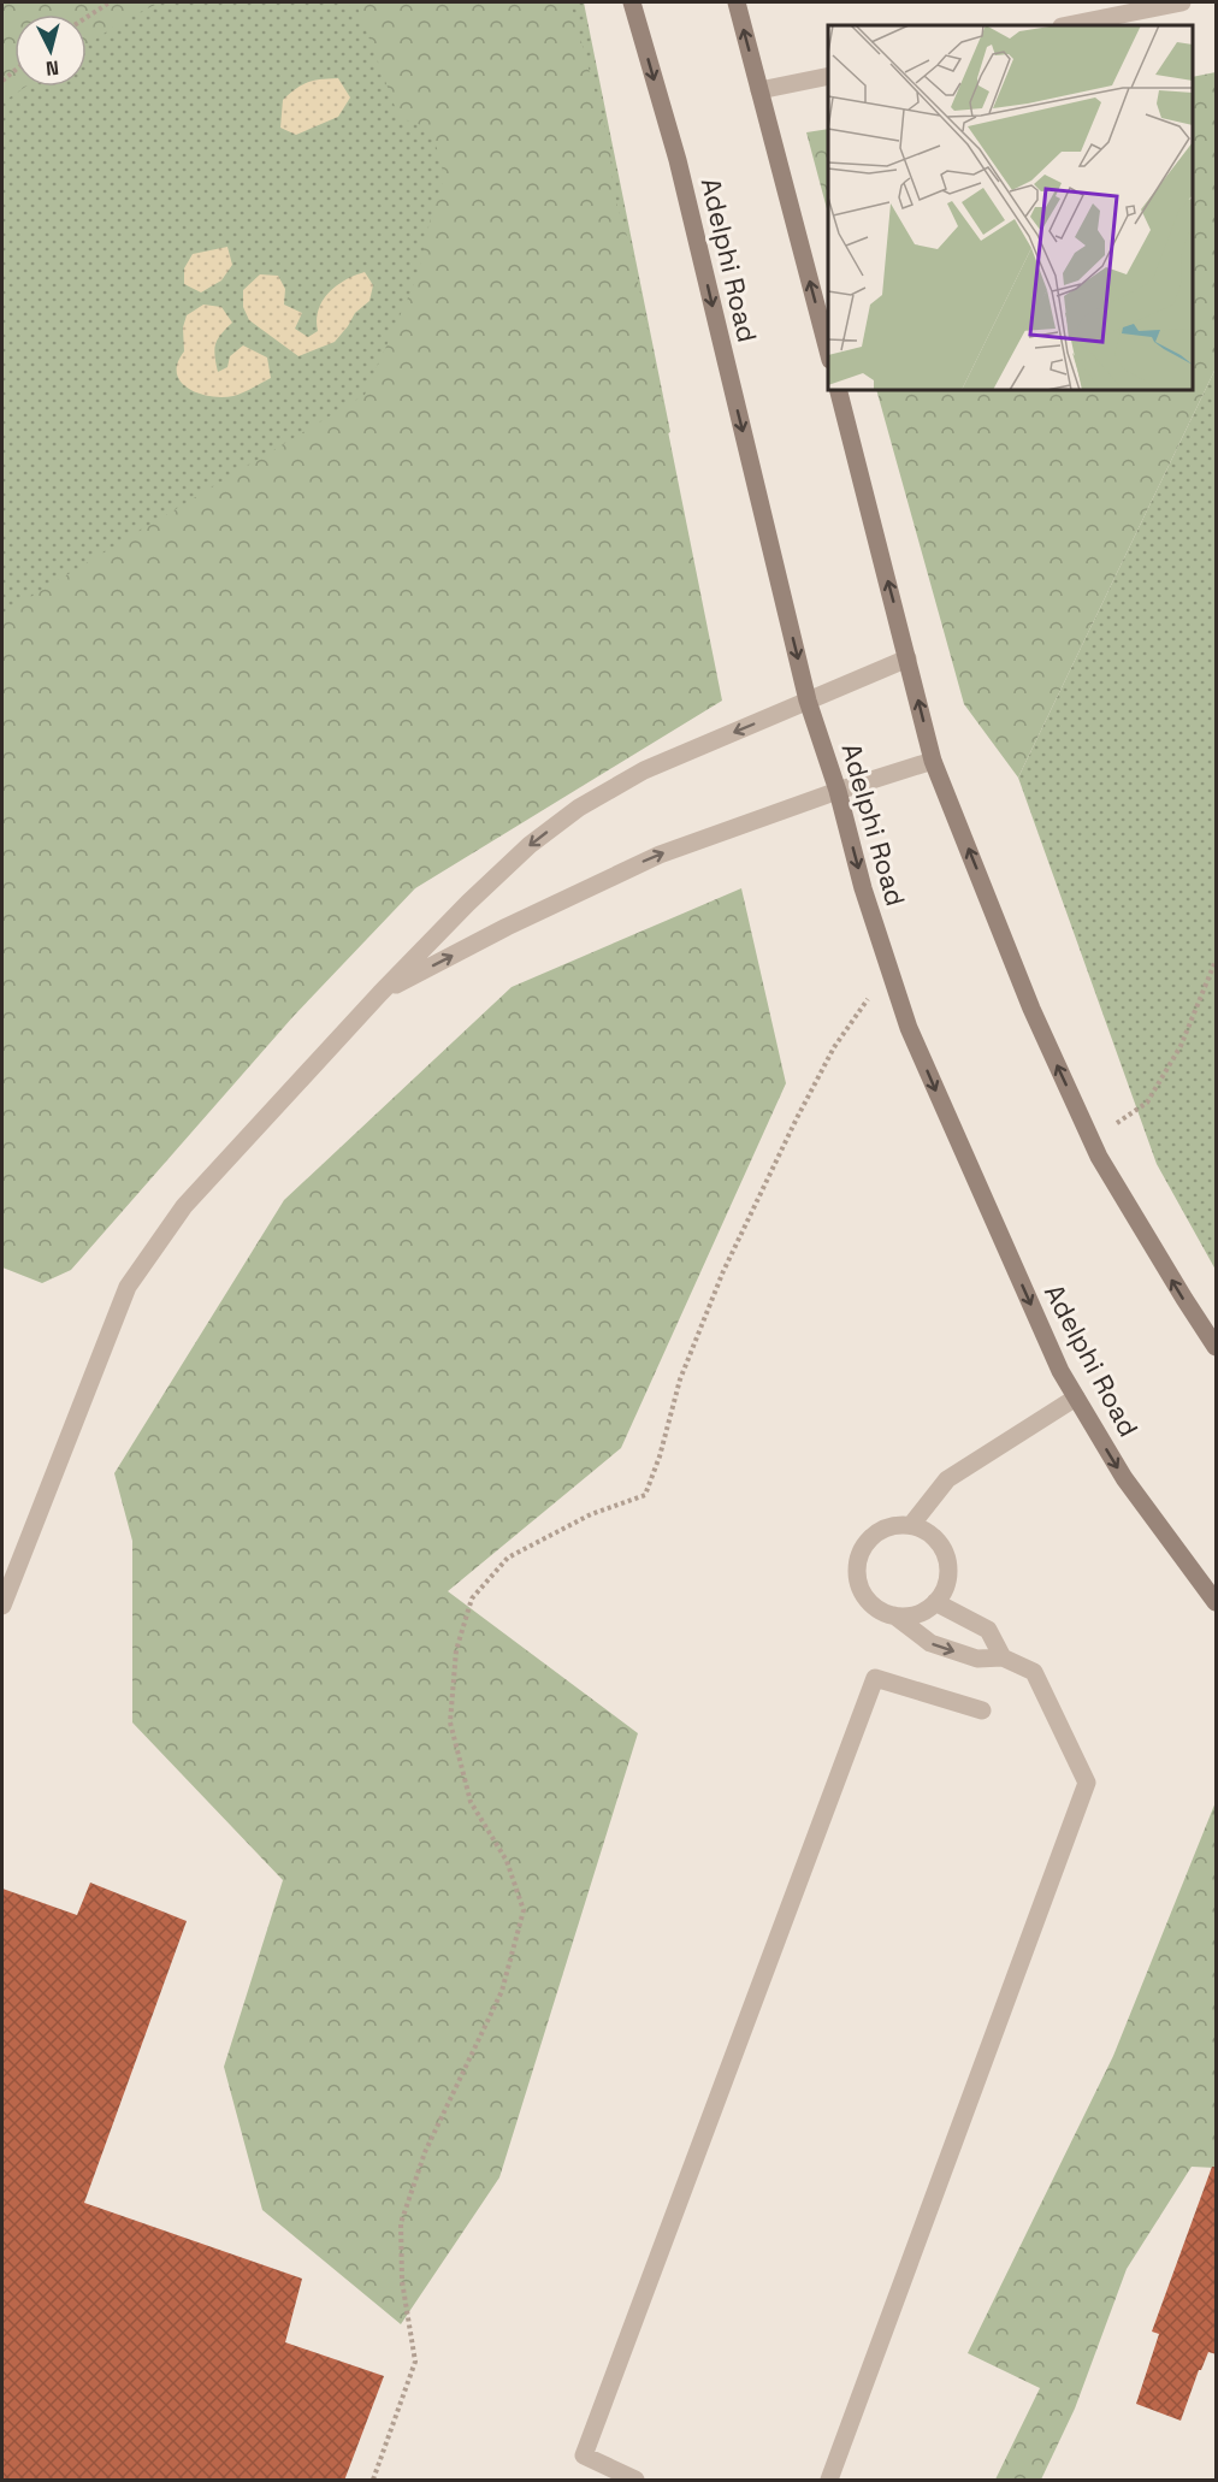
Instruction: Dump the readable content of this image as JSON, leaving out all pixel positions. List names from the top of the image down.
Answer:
{
  "streets": {
    "main road": ["Adelphi Road"]
  },
  "north": "bottom"
}
